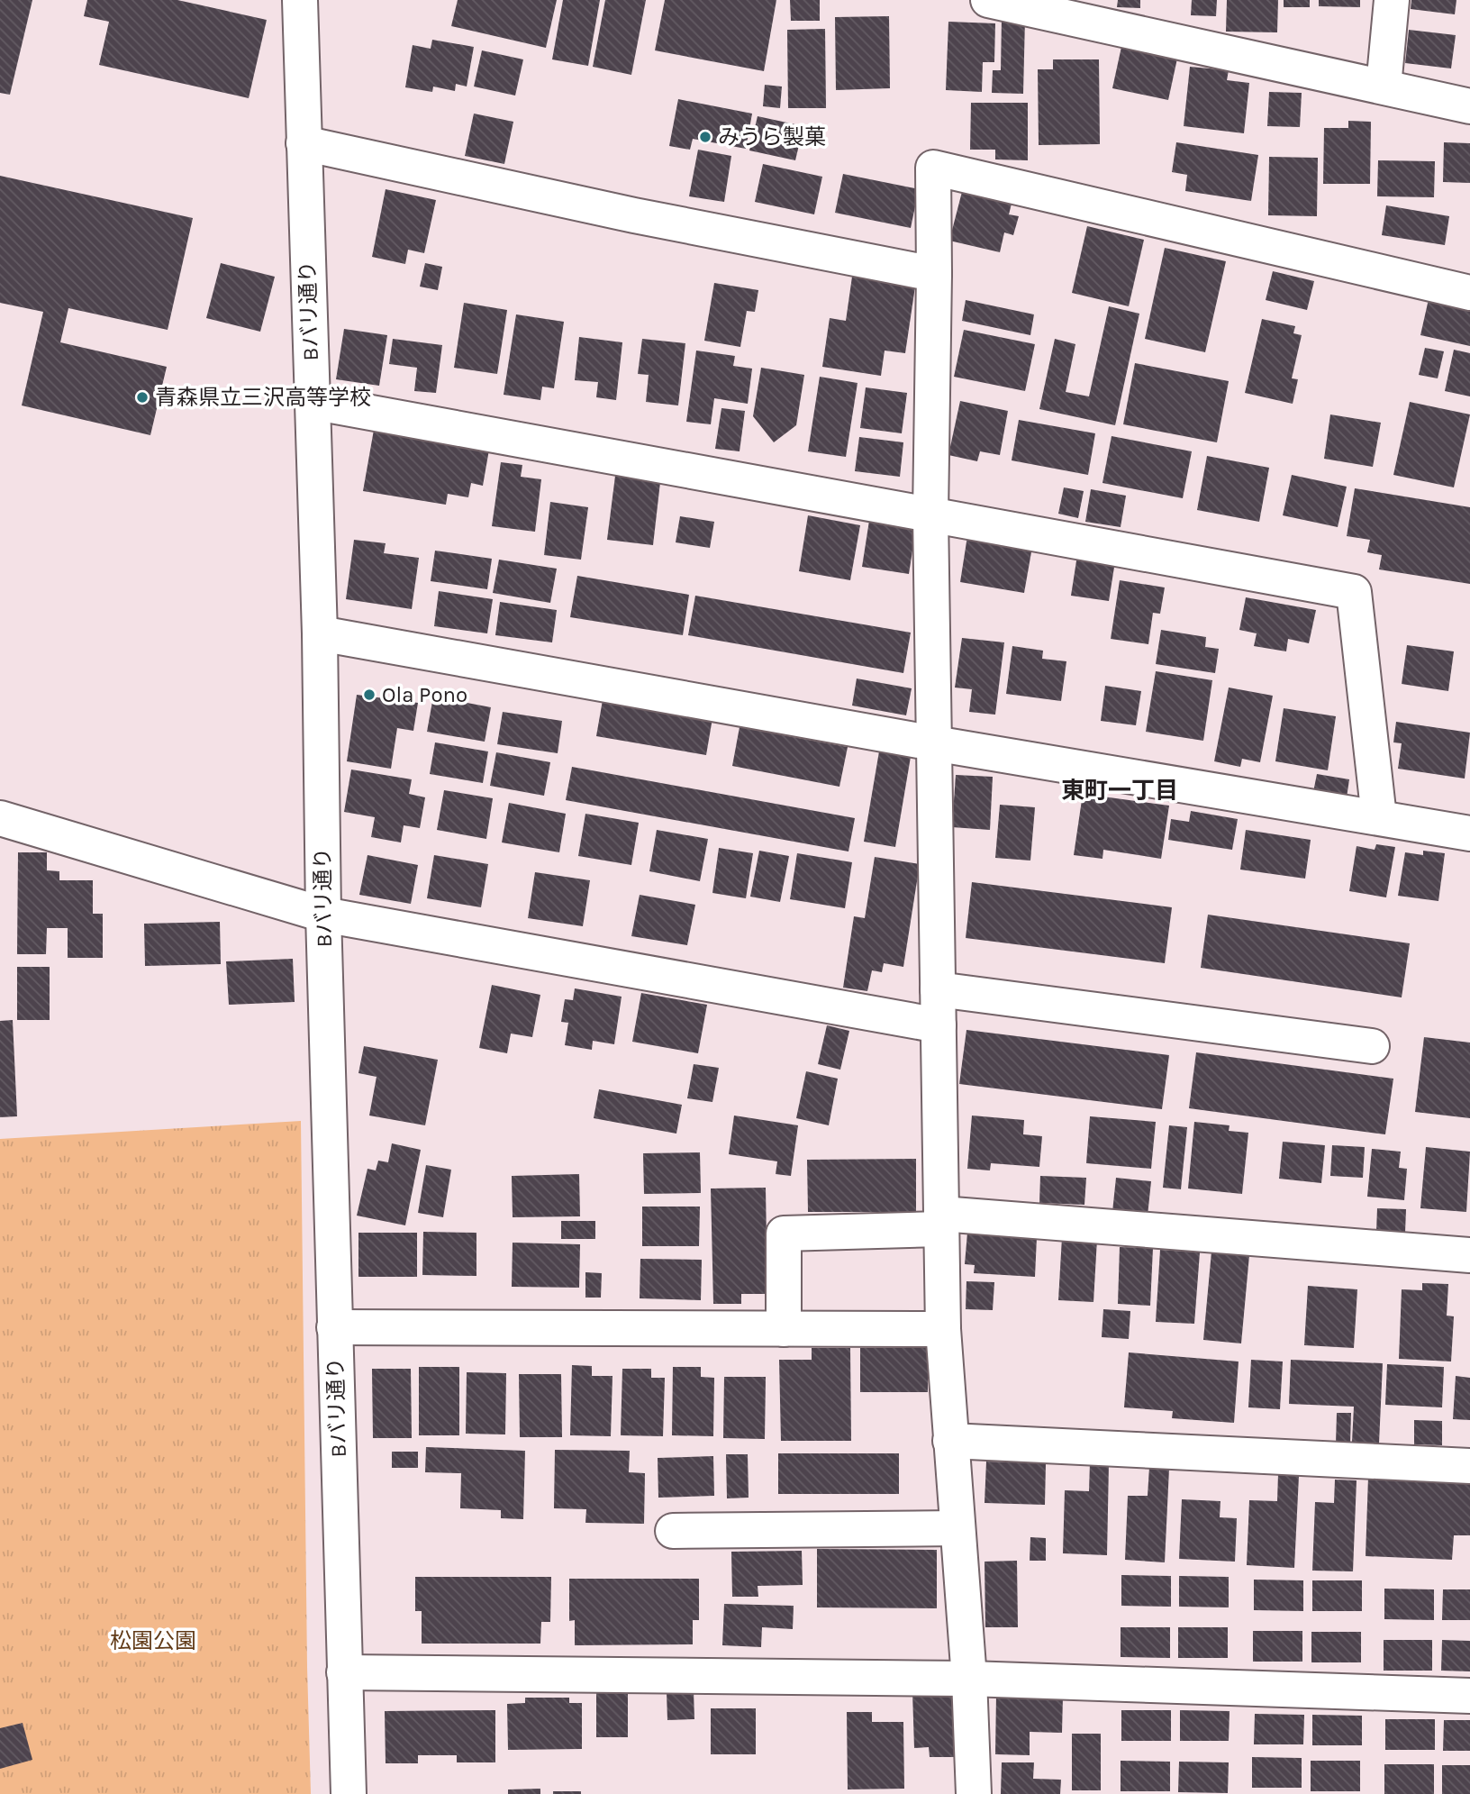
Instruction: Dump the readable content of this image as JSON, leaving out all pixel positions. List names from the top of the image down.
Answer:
{
  "streets": {
    "street": ["Bバリ通り"]
  },
  "districts": ["東町一丁目"],
  "parks": ["松園公園"],
  "places": ["みうら製菓", "青森県立三沢高等学校", "Ola Pono"]
}
